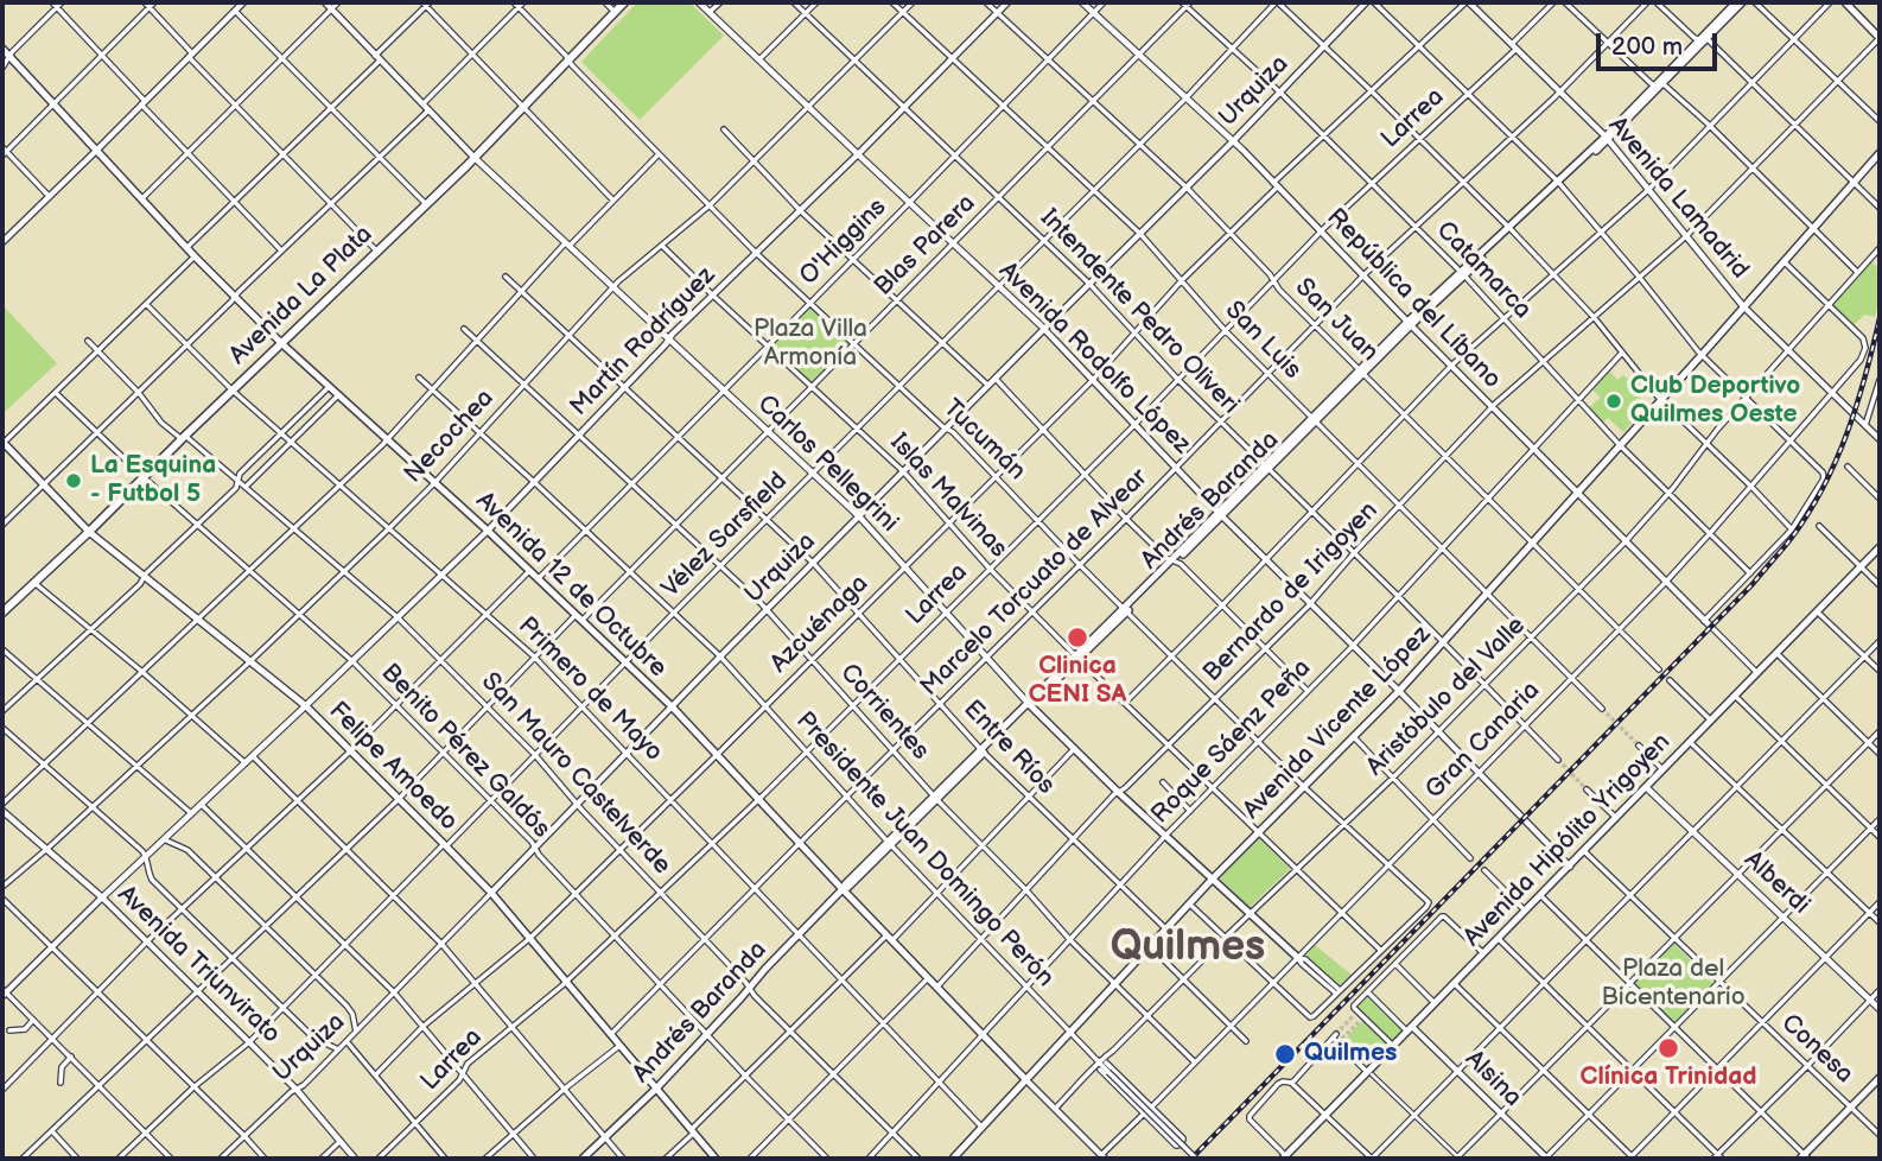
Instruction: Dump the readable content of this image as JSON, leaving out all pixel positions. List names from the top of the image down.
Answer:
{
  "streets": {
    "main road": [
      "Avenida La Plata",
      "Carlos Pellegrini",
      "Andrés Baranda",
      "Avenida 12 de Octubre",
      "Avenida Vicente López",
      "Felipe Amoedo",
      "Avenida Hipólito Yrigoyen"
    ],
    "street": [
      "Urquiza",
      "Larrea",
      "Avenida Lamadrid",
      "O'Higgins",
      "Blas Parera",
      "Catamarca",
      "República del Líbano",
      "Intendente Pedro Oliveri",
      "San Juan",
      "San Luis",
      "Martín Rodríguez",
      "Avenida Rodolfo López",
      "Necochea",
      "Tucumán",
      "Islas Malvinas",
      "Vélez Sarsfield",
      "Marcelo Torcuato de Alvear",
      "Bernardo de Irigoyen",
      "Azcuénaga",
      "Primero de Mayo",
      "Aristóbulo del Valle",
      "Corrientes",
      "Gran Canaria",
      "Roque Sáenz Peña",
      "Entre Ríos",
      "Benito Pérez Galdós",
      "San Mauro Castelverde",
      "Presidente Juan Domingo Perón",
      "Alberdi",
      "Avenida Triunvirato",
      "Conesa",
      "Alsina"
    ]
  },
  "crossings": [
    ["Urquiza", "Catamarca"],
    ["Urquiza", "República del Líbano"],
    ["Urquiza", "Intendente Pedro Oliveri"],
    ["Urquiza", "San Juan"],
    ["Urquiza", "San Luis"],
    ["Urquiza", "Avenida Rodolfo López"],
    ["Urquiza", "Tucumán"],
    ["Urquiza", "Carlos Pellegrini"],
    ["Urquiza", "Islas Malvinas"],
    ["Urquiza", "Avenida 12 de Octubre"],
    ["Urquiza", "Primero de Mayo"],
    ["Urquiza", "Corrientes"],
    ["Urquiza", "Entre Ríos"],
    ["Urquiza", "Benito Pérez Galdós"],
    ["Urquiza", "Felipe Amoedo"],
    ["Urquiza", "San Mauro Castelverde"],
    ["Urquiza", "Presidente Juan Domingo Perón"],
    ["Urquiza", "Avenida Triunvirato"],
    ["Larrea", "Avenida Lamadrid"],
    ["Larrea", "Catamarca"],
    ["Larrea", "República del Líbano"],
    ["Larrea", "Intendente Pedro Oliveri"],
    ["Larrea", "San Juan"],
    ["Larrea", "San Luis"],
    ["Larrea", "Avenida Rodolfo López"],
    ["Larrea", "Tucumán"],
    ["Larrea", "Carlos Pellegrini"],
    ["Larrea", "Islas Malvinas"],
    ["Larrea", "Avenida 12 de Octubre"],
    ["Larrea", "Primero de Mayo"],
    ["Larrea", "Corrientes"],
    ["Larrea", "Entre Ríos"],
    ["Larrea", "Benito Pérez Galdós"],
    ["Larrea", "Felipe Amoedo"],
    ["Larrea", "San Mauro Castelverde"],
    ["Larrea", "Presidente Juan Domingo Perón"],
    ["Avenida Lamadrid", "Andrés Baranda"],
    ["Avenida Lamadrid", "Marcelo Torcuato de Alvear"],
    ["Avenida Lamadrid", "Bernardo de Irigoyen"],
    ["Avenida Lamadrid", "Azcuénaga"],
    ["Avenida Lamadrid", "Aristóbulo del Valle"],
    ["Avenida Lamadrid", "Avenida Vicente López"],
    ["Avenida Lamadrid", "Gran Canaria"],
    ["O'Higgins", "República del Líbano"],
    ["O'Higgins", "Intendente Pedro Oliveri"],
    ["O'Higgins", "San Juan"],
    ["O'Higgins", "San Luis"],
    ["O'Higgins", "Avenida Rodolfo López"],
    ["O'Higgins", "Tucumán"],
    ["O'Higgins", "Carlos Pellegrini"],
    ["O'Higgins", "Islas Malvinas"],
    ["O'Higgins", "Avenida 12 de Octubre"],
    ["O'Higgins", "Corrientes"],
    ["O'Higgins", "Entre Ríos"],
    ["O'Higgins", "Presidente Juan Domingo Perón"],
    ["Blas Parera", "Catamarca"],
    ["Blas Parera", "República del Líbano"],
    ["Blas Parera", "Intendente Pedro Oliveri"],
    ["Blas Parera", "San Juan"],
    ["Blas Parera", "San Luis"],
    ["Blas Parera", "Avenida Rodolfo López"],
    ["Blas Parera", "Tucumán"],
    ["Blas Parera", "Carlos Pellegrini"],
    ["Blas Parera", "Islas Malvinas"],
    ["Blas Parera", "Avenida 12 de Octubre"],
    ["Blas Parera", "Primero de Mayo"],
    ["Blas Parera", "Corrientes"],
    ["Blas Parera", "Entre Ríos"],
    ["Blas Parera", "Benito Pérez Galdós"],
    ["Blas Parera", "Felipe Amoedo"],
    ["Blas Parera", "San Mauro Castelverde"],
    ["Blas Parera", "Presidente Juan Domingo Perón"],
    ["Blas Parera", "Avenida Triunvirato"],
    ["Catamarca", "Andrés Baranda"],
    ["Catamarca", "Vélez Sarsfield"],
    ["Catamarca", "Marcelo Torcuato de Alvear"],
    ["Catamarca", "Bernardo de Irigoyen"],
    ["Catamarca", "Azcuénaga"],
    ["Catamarca", "Aristóbulo del Valle"],
    ["Catamarca", "Avenida Vicente López"],
    ["Catamarca", "Gran Canaria"],
    ["Catamarca", "Roque Sáenz Peña"],
    ["Avenida La Plata", "Tucumán"],
    ["Avenida La Plata", "Carlos Pellegrini"],
    ["Avenida La Plata", "Avenida 12 de Octubre"],
    ["Avenida La Plata", "Primero de Mayo"],
    ["Avenida La Plata", "Benito Pérez Galdós"],
    ["Avenida La Plata", "Felipe Amoedo"],
    ["Avenida La Plata", "San Mauro Castelverde"],
    ["República del Líbano", "Andrés Baranda"],
    ["República del Líbano", "Vélez Sarsfield"],
    ["República del Líbano", "Marcelo Torcuato de Alvear"],
    ["República del Líbano", "Bernardo de Irigoyen"],
    ["República del Líbano", "Azcuénaga"],
    ["República del Líbano", "Aristóbulo del Valle"],
    ["República del Líbano", "Avenida Vicente López"],
    ["República del Líbano", "Gran Canaria"],
    ["República del Líbano", "Roque Sáenz Peña"],
    ["Intendente Pedro Oliveri", "Martín Rodríguez"],
    ["Intendente Pedro Oliveri", "Necochea"],
    ["Intendente Pedro Oliveri", "Andrés Baranda"],
    ["Intendente Pedro Oliveri", "Vélez Sarsfield"],
    ["Intendente Pedro Oliveri", "Marcelo Torcuato de Alvear"],
    ["Intendente Pedro Oliveri", "Bernardo de Irigoyen"],
    ["Intendente Pedro Oliveri", "Azcuénaga"],
    ["Intendente Pedro Oliveri", "Aristóbulo del Valle"],
    ["Intendente Pedro Oliveri", "Avenida Vicente López"],
    ["Intendente Pedro Oliveri", "Gran Canaria"],
    ["Intendente Pedro Oliveri", "Roque Sáenz Peña"],
    ["San Juan", "Martín Rodríguez"],
    ["San Juan", "Andrés Baranda"],
    ["San Juan", "Vélez Sarsfield"],
    ["San Juan", "Marcelo Torcuato de Alvear"],
    ["San Juan", "Bernardo de Irigoyen"],
    ["San Juan", "Azcuénaga"],
    ["San Juan", "Aristóbulo del Valle"],
    ["San Juan", "Avenida Vicente López"],
    ["San Juan", "Gran Canaria"],
    ["San Juan", "Roque Sáenz Peña"],
    ["San Luis", "Martín Rodríguez"],
    ["San Luis", "Necochea"],
    ["San Luis", "Andrés Baranda"],
    ["San Luis", "Vélez Sarsfield"],
    ["San Luis", "Marcelo Torcuato de Alvear"],
    ["San Luis", "Bernardo de Irigoyen"],
    ["San Luis", "Azcuénaga"],
    ["San Luis", "Aristóbulo del Valle"],
    ["San Luis", "Avenida Vicente López"],
    ["San Luis", "Gran Canaria"],
    ["San Luis", "Roque Sáenz Peña"],
    ["Martín Rodríguez", "Avenida Rodolfo López"],
    ["Martín Rodríguez", "Tucumán"],
    ["Martín Rodríguez", "Carlos Pellegrini"],
    ["Martín Rodríguez", "Islas Malvinas"],
    ["Martín Rodríguez", "Avenida 12 de Octubre"],
    ["Martín Rodríguez", "Primero de Mayo"],
    ["Martín Rodríguez", "Corrientes"],
    ["Martín Rodríguez", "Entre Ríos"],
    ["Martín Rodríguez", "Benito Pérez Galdós"],
    ["Martín Rodríguez", "Felipe Amoedo"],
    ["Martín Rodríguez", "San Mauro Castelverde"],
    ["Martín Rodríguez", "Presidente Juan Domingo Perón"],
    ["Martín Rodríguez", "Avenida Triunvirato"],
    ["Avenida Rodolfo López", "Necochea"],
    ["Avenida Rodolfo López", "Andrés Baranda"],
    ["Avenida Rodolfo López", "Vélez Sarsfield"],
    ["Avenida Rodolfo López", "Marcelo Torcuato de Alvear"],
    ["Avenida Rodolfo López", "Bernardo de Irigoyen"],
    ["Avenida Rodolfo López", "Azcuénaga"],
    ["Avenida Rodolfo López", "Aristóbulo del Valle"],
    ["Avenida Rodolfo López", "Avenida Vicente López"],
    ["Avenida Rodolfo López", "Gran Canaria"],
    ["Avenida Rodolfo López", "Roque Sáenz Peña"],
    ["Avenida Rodolfo López", "Avenida Hipólito Yrigoyen"],
    ["Necochea", "Tucumán"],
    ["Necochea", "Carlos Pellegrini"],
    ["Necochea", "Islas Malvinas"],
    ["Necochea", "Avenida 12 de Octubre"],
    ["Necochea", "Primero de Mayo"],
    ["Necochea", "Corrientes"],
    ["Necochea", "Entre Ríos"],
    ["Necochea", "Benito Pérez Galdós"],
    ["Necochea", "Felipe Amoedo"],
    ["Necochea", "San Mauro Castelverde"],
    ["Necochea", "Presidente Juan Domingo Perón"],
    ["Necochea", "Avenida Triunvirato"],
    ["Tucumán", "Islas Malvinas"],
    ["Tucumán", "Andrés Baranda"],
    ["Tucumán", "Vélez Sarsfield"],
    ["Tucumán", "Marcelo Torcuato de Alvear"],
    ["Tucumán", "Bernardo de Irigoyen"],
    ["Tucumán", "Azcuénaga"],
    ["Tucumán", "Aristóbulo del Valle"],
    ["Tucumán", "Avenida Vicente López"],
    ["Tucumán", "Gran Canaria"],
    ["Tucumán", "Roque Sáenz Peña"],
    ["Carlos Pellegrini", "Andrés Baranda"],
    ["Carlos Pellegrini", "Vélez Sarsfield"],
    ["Carlos Pellegrini", "Marcelo Torcuato de Alvear"],
    ["Carlos Pellegrini", "Bernardo de Irigoyen"],
    ["Carlos Pellegrini", "Azcuénaga"],
    ["Carlos Pellegrini", "Aristóbulo del Valle"],
    ["Carlos Pellegrini", "Avenida Vicente López"],
    ["Carlos Pellegrini", "Gran Canaria"],
    ["Carlos Pellegrini", "Roque Sáenz Peña"],
    ["Islas Malvinas", "Andrés Baranda"],
    ["Islas Malvinas", "Vélez Sarsfield"],
    ["Islas Malvinas", "Marcelo Torcuato de Alvear"],
    ["Islas Malvinas", "Bernardo de Irigoyen"],
    ["Islas Malvinas", "Azcuénaga"],
    ["Islas Malvinas", "Aristóbulo del Valle"],
    ["Islas Malvinas", "Avenida Vicente López"],
    ["Islas Malvinas", "Gran Canaria"],
    ["Islas Malvinas", "Roque Sáenz Peña"],
    ["Andrés Baranda", "Avenida 12 de Octubre"],
    ["Andrés Baranda", "Primero de Mayo"],
    ["Andrés Baranda", "Corrientes"],
    ["Andrés Baranda", "Entre Ríos"],
    ["Andrés Baranda", "Benito Pérez Galdós"],
    ["Andrés Baranda", "Felipe Amoedo"],
    ["Andrés Baranda", "San Mauro Castelverde"],
    ["Andrés Baranda", "Presidente Juan Domingo Perón"],
    ["Vélez Sarsfield", "Avenida 12 de Octubre"],
    ["Vélez Sarsfield", "Primero de Mayo"],
    ["Vélez Sarsfield", "Corrientes"],
    ["Vélez Sarsfield", "Entre Ríos"],
    ["Vélez Sarsfield", "Benito Pérez Galdós"],
    ["Vélez Sarsfield", "Felipe Amoedo"],
    ["Vélez Sarsfield", "San Mauro Castelverde"],
    ["Vélez Sarsfield", "Presidente Juan Domingo Perón"],
    ["Vélez Sarsfield", "Avenida Triunvirato"],
    ["Marcelo Torcuato de Alvear", "Avenida 12 de Octubre"],
    ["Marcelo Torcuato de Alvear", "Primero de Mayo"],
    ["Marcelo Torcuato de Alvear", "Corrientes"],
    ["Marcelo Torcuato de Alvear", "Entre Ríos"],
    ["Marcelo Torcuato de Alvear", "Benito Pérez Galdós"],
    ["Marcelo Torcuato de Alvear", "Felipe Amoedo"],
    ["Marcelo Torcuato de Alvear", "San Mauro Castelverde"],
    ["Marcelo Torcuato de Alvear", "Presidente Juan Domingo Perón"],
    ["Avenida 12 de Octubre", "Bernardo de Irigoyen"],
    ["Avenida 12 de Octubre", "Azcuénaga"],
    ["Avenida 12 de Octubre", "Aristóbulo del Valle"],
    ["Avenida 12 de Octubre", "Avenida Vicente López"],
    ["Avenida 12 de Octubre", "Roque Sáenz Peña"],
    ["Bernardo de Irigoyen", "Corrientes"],
    ["Bernardo de Irigoyen", "Entre Ríos"],
    ["Bernardo de Irigoyen", "Presidente Juan Domingo Perón"],
    ["Azcuénaga", "Primero de Mayo"],
    ["Azcuénaga", "Corrientes"],
    ["Azcuénaga", "Entre Ríos"],
    ["Azcuénaga", "Benito Pérez Galdós"],
    ["Azcuénaga", "Felipe Amoedo"],
    ["Azcuénaga", "San Mauro Castelverde"],
    ["Azcuénaga", "Presidente Juan Domingo Perón"],
    ["Primero de Mayo", "Avenida Vicente López"],
    ["Primero de Mayo", "Roque Sáenz Peña"],
    ["Aristóbulo del Valle", "Corrientes"],
    ["Aristóbulo del Valle", "Gran Canaria"],
    ["Aristóbulo del Valle", "Presidente Juan Domingo Perón"],
    ["Corrientes", "Avenida Vicente López"],
    ["Corrientes", "Gran Canaria"],
    ["Corrientes", "Roque Sáenz Peña"],
    ["Avenida Vicente López", "Entre Ríos"],
    ["Avenida Vicente López", "Presidente Juan Domingo Perón"],
    ["Gran Canaria", "Presidente Juan Domingo Perón"],
    ["Roque Sáenz Peña", "Entre Ríos"],
    ["Roque Sáenz Peña", "San Mauro Castelverde"],
    ["Roque Sáenz Peña", "Presidente Juan Domingo Perón"],
    ["Avenida Hipólito Yrigoyen", "Alberdi"],
    ["Avenida Hipólito Yrigoyen", "Conesa"],
    ["Avenida Hipólito Yrigoyen", "Alsina"]
  ],
  "districts": ["Quilmes"],
  "parks": ["Plaza Villa Armonía", "Plaza del Bicentenario"],
  "places": [
    "Club Deportivo Quilmes Oeste",
    "La Esquina - Futbol 5",
    "Clinica CENI SA",
    "Clínica Trinidad",
    "Quilmes"
  ],
  "scale_bar": "200 m"
}
